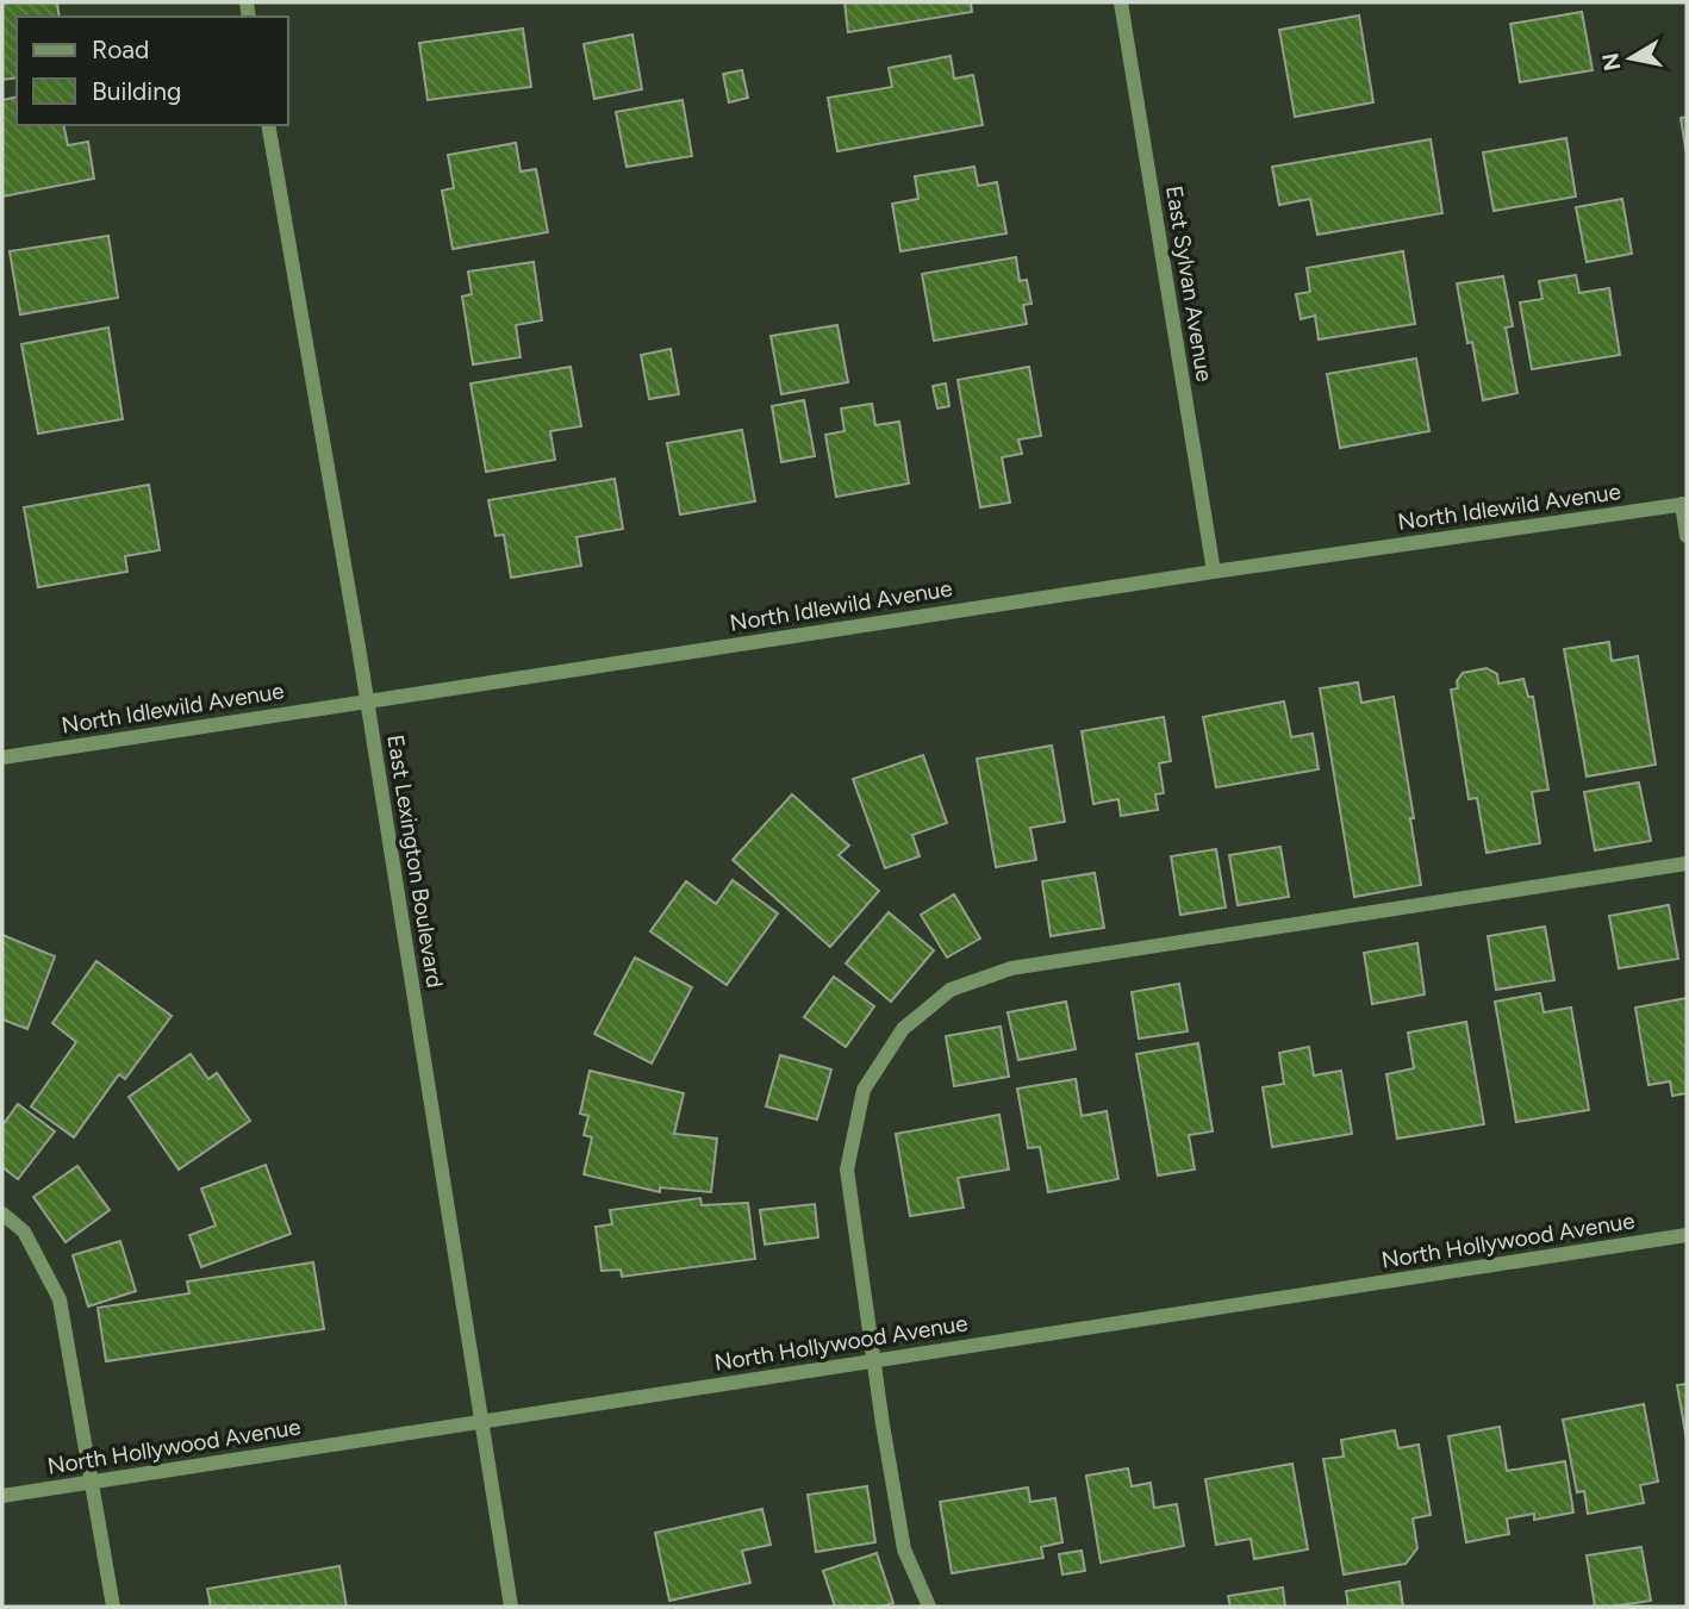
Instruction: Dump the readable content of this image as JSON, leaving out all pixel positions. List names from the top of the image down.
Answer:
{
  "streets": {
    "street": [
      "East Sylvan Avenue",
      "North Idlewild Avenue",
      "East Lexington Boulevard",
      "North Hollywood Avenue"
    ]
  },
  "crossings": [
    ["East Sylvan Avenue", "North Idlewild Avenue"],
    ["North Idlewild Avenue", "East Lexington Boulevard"],
    ["East Lexington Boulevard", "North Hollywood Avenue"]
  ],
  "legend": ["Road", "Building"],
  "north": "left"
}
